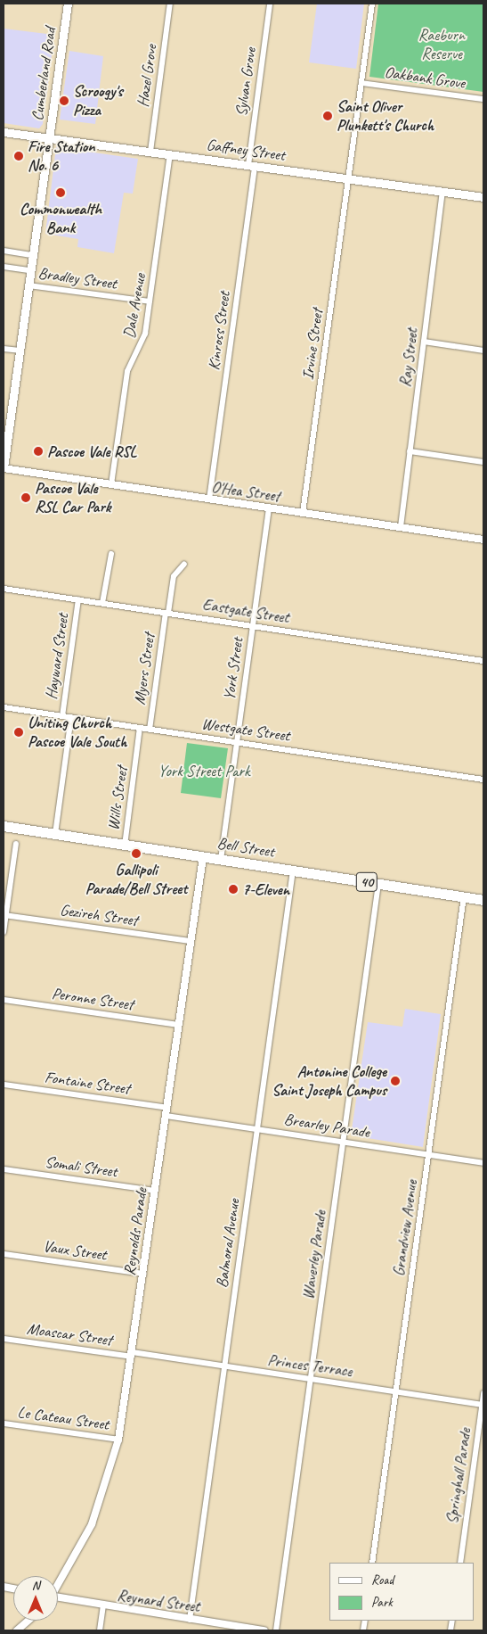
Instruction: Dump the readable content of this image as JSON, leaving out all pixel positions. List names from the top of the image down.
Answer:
{
  "streets": {
    "highway": ["Bell Street", "40"],
    "main road": ["Cumberland Road", "Gaffney Street"],
    "street": [
      "Hazel Grove",
      "Oakbank Grove",
      "Sylvan Grove",
      "Bradley Street",
      "Dale Avenue",
      "Kinross Street",
      "Irvine Street",
      "Ray Street",
      "O'Hea Street",
      "Eastgate Street",
      "Hayward Street",
      "Myers Street",
      "York Street",
      "Westgate Street",
      "Wills Street",
      "Gezireh Street",
      "Peronne Street",
      "Fontaine Street",
      "Brearley Parade",
      "Somali Street",
      "Grandview Avenue",
      "Reynolds Parade",
      "Balmoral Avenue",
      "Vaux Street",
      "Waverley Parade",
      "Moascar Street",
      "Princes Terrace",
      "Le Cateau Street",
      "Springhall Parade",
      "Reynard Street"
    ]
  },
  "crossings": [
    ["Cumberland Road", "Gaffney Street"],
    ["Cumberland Road", "Bradley Street"],
    ["Cumberland Road", "O'Hea Street"],
    ["Hazel Grove", "Gaffney Street"],
    ["Oakbank Grove", "Irvine Street"],
    ["Sylvan Grove", "Gaffney Street"],
    ["Sylvan Grove", "Kinross Street"],
    ["Gaffney Street", "Dale Avenue"],
    ["Gaffney Street", "Kinross Street"],
    ["Gaffney Street", "Irvine Street"],
    ["Gaffney Street", "Ray Street"],
    ["Bradley Street", "Dale Avenue"],
    ["Dale Avenue", "O'Hea Street"],
    ["Kinross Street", "O'Hea Street"],
    ["Irvine Street", "O'Hea Street"],
    ["Ray Street", "O'Hea Street"],
    ["O'Hea Street", "York Street"],
    ["Eastgate Street", "Hayward Street"],
    ["Eastgate Street", "Myers Street"],
    ["Eastgate Street", "York Street"],
    ["Hayward Street", "Westgate Street"],
    ["Myers Street", "Westgate Street"],
    ["York Street", "Westgate Street"],
    ["York Street", "Bell Street"],
    ["Westgate Street", "Wills Street"],
    ["Wills Street", "Bell Street"],
    ["Bell Street", "Grandview Avenue"],
    ["Bell Street", "Reynolds Parade"],
    ["Bell Street", "Balmoral Avenue"],
    ["Bell Street", "Waverley Parade"],
    ["Gezireh Street", "Reynolds Parade"],
    ["Peronne Street", "Reynolds Parade"],
    ["Fontaine Street", "Reynolds Parade"],
    ["Brearley Parade", "Grandview Avenue"],
    ["Brearley Parade", "Reynolds Parade"],
    ["Brearley Parade", "Balmoral Avenue"],
    ["Brearley Parade", "Waverley Parade"],
    ["Somali Street", "Reynolds Parade"],
    ["Grandview Avenue", "Princes Terrace"],
    ["Reynolds Parade", "Vaux Street"],
    ["Reynolds Parade", "Moascar Street"],
    ["Reynolds Parade", "Princes Terrace"],
    ["Reynolds Parade", "Le Cateau Street"],
    ["Balmoral Avenue", "Princes Terrace"],
    ["Balmoral Avenue", "Reynard Street"],
    ["Waverley Parade", "Princes Terrace"],
    ["Moascar Street", "Princes Terrace"],
    ["Princes Terrace", "Springhall Parade"]
  ],
  "parks": ["Raeburn Reserve", "York Street Park"],
  "places": [
    "Scroogy's Pizza",
    "Saint Oliver Plunkett's Church",
    "Fire Station No. 6",
    "Commonwealth Bank",
    "Pascoe Vale RSL",
    "Pascoe Vale RSL Car Park",
    "Uniting Church Pascoe Vale South",
    "Gallipoli Parade/Bell Street",
    "7-Eleven",
    "Antonine College Saint Joseph Campus"
  ],
  "legend": ["Road", "Park"],
  "north": "top"
}
